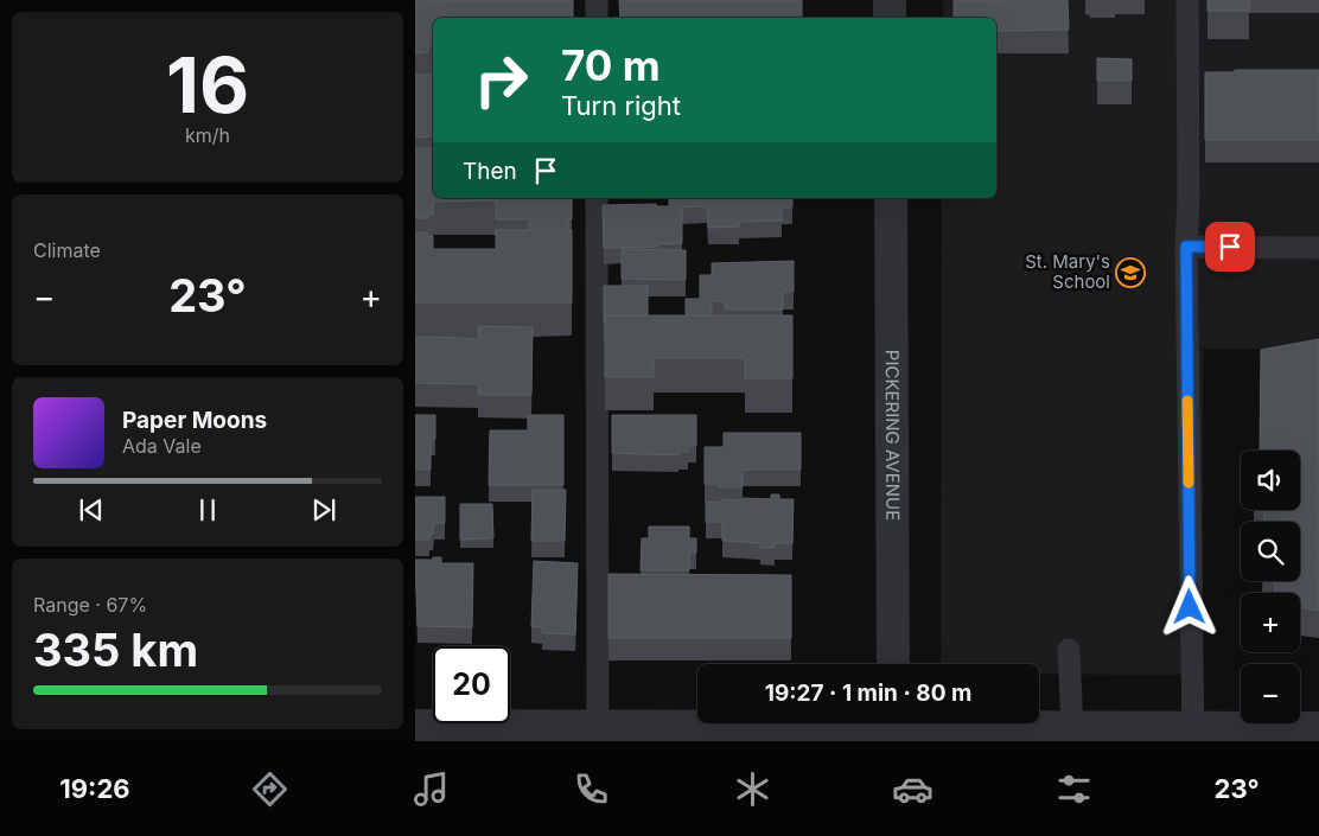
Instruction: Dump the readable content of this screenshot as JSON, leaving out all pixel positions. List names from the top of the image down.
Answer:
{
  "streets": {
    "street": ["PICKERING AVENUE"]
  },
  "places": {
    "school or university": ["St. Mary's School"]
  },
  "page": {
    "tile": [
      ["16", "km/h"],
      "Climate",
      ["Range · 67%", "335 km"]
    ],
    "turn": ["70 m", "Turn right"],
    "then": "Then",
    "heat": ["−", "23°", "+"],
    "song": ["Paper Moons", "Ada Vale"],
    "map_buttons": ["+", "−"],
    "limit": "20",
    "trip": "19:27 · 1 min · 80 m",
    "tabs": ["19:26", "23°"]
  }
}
